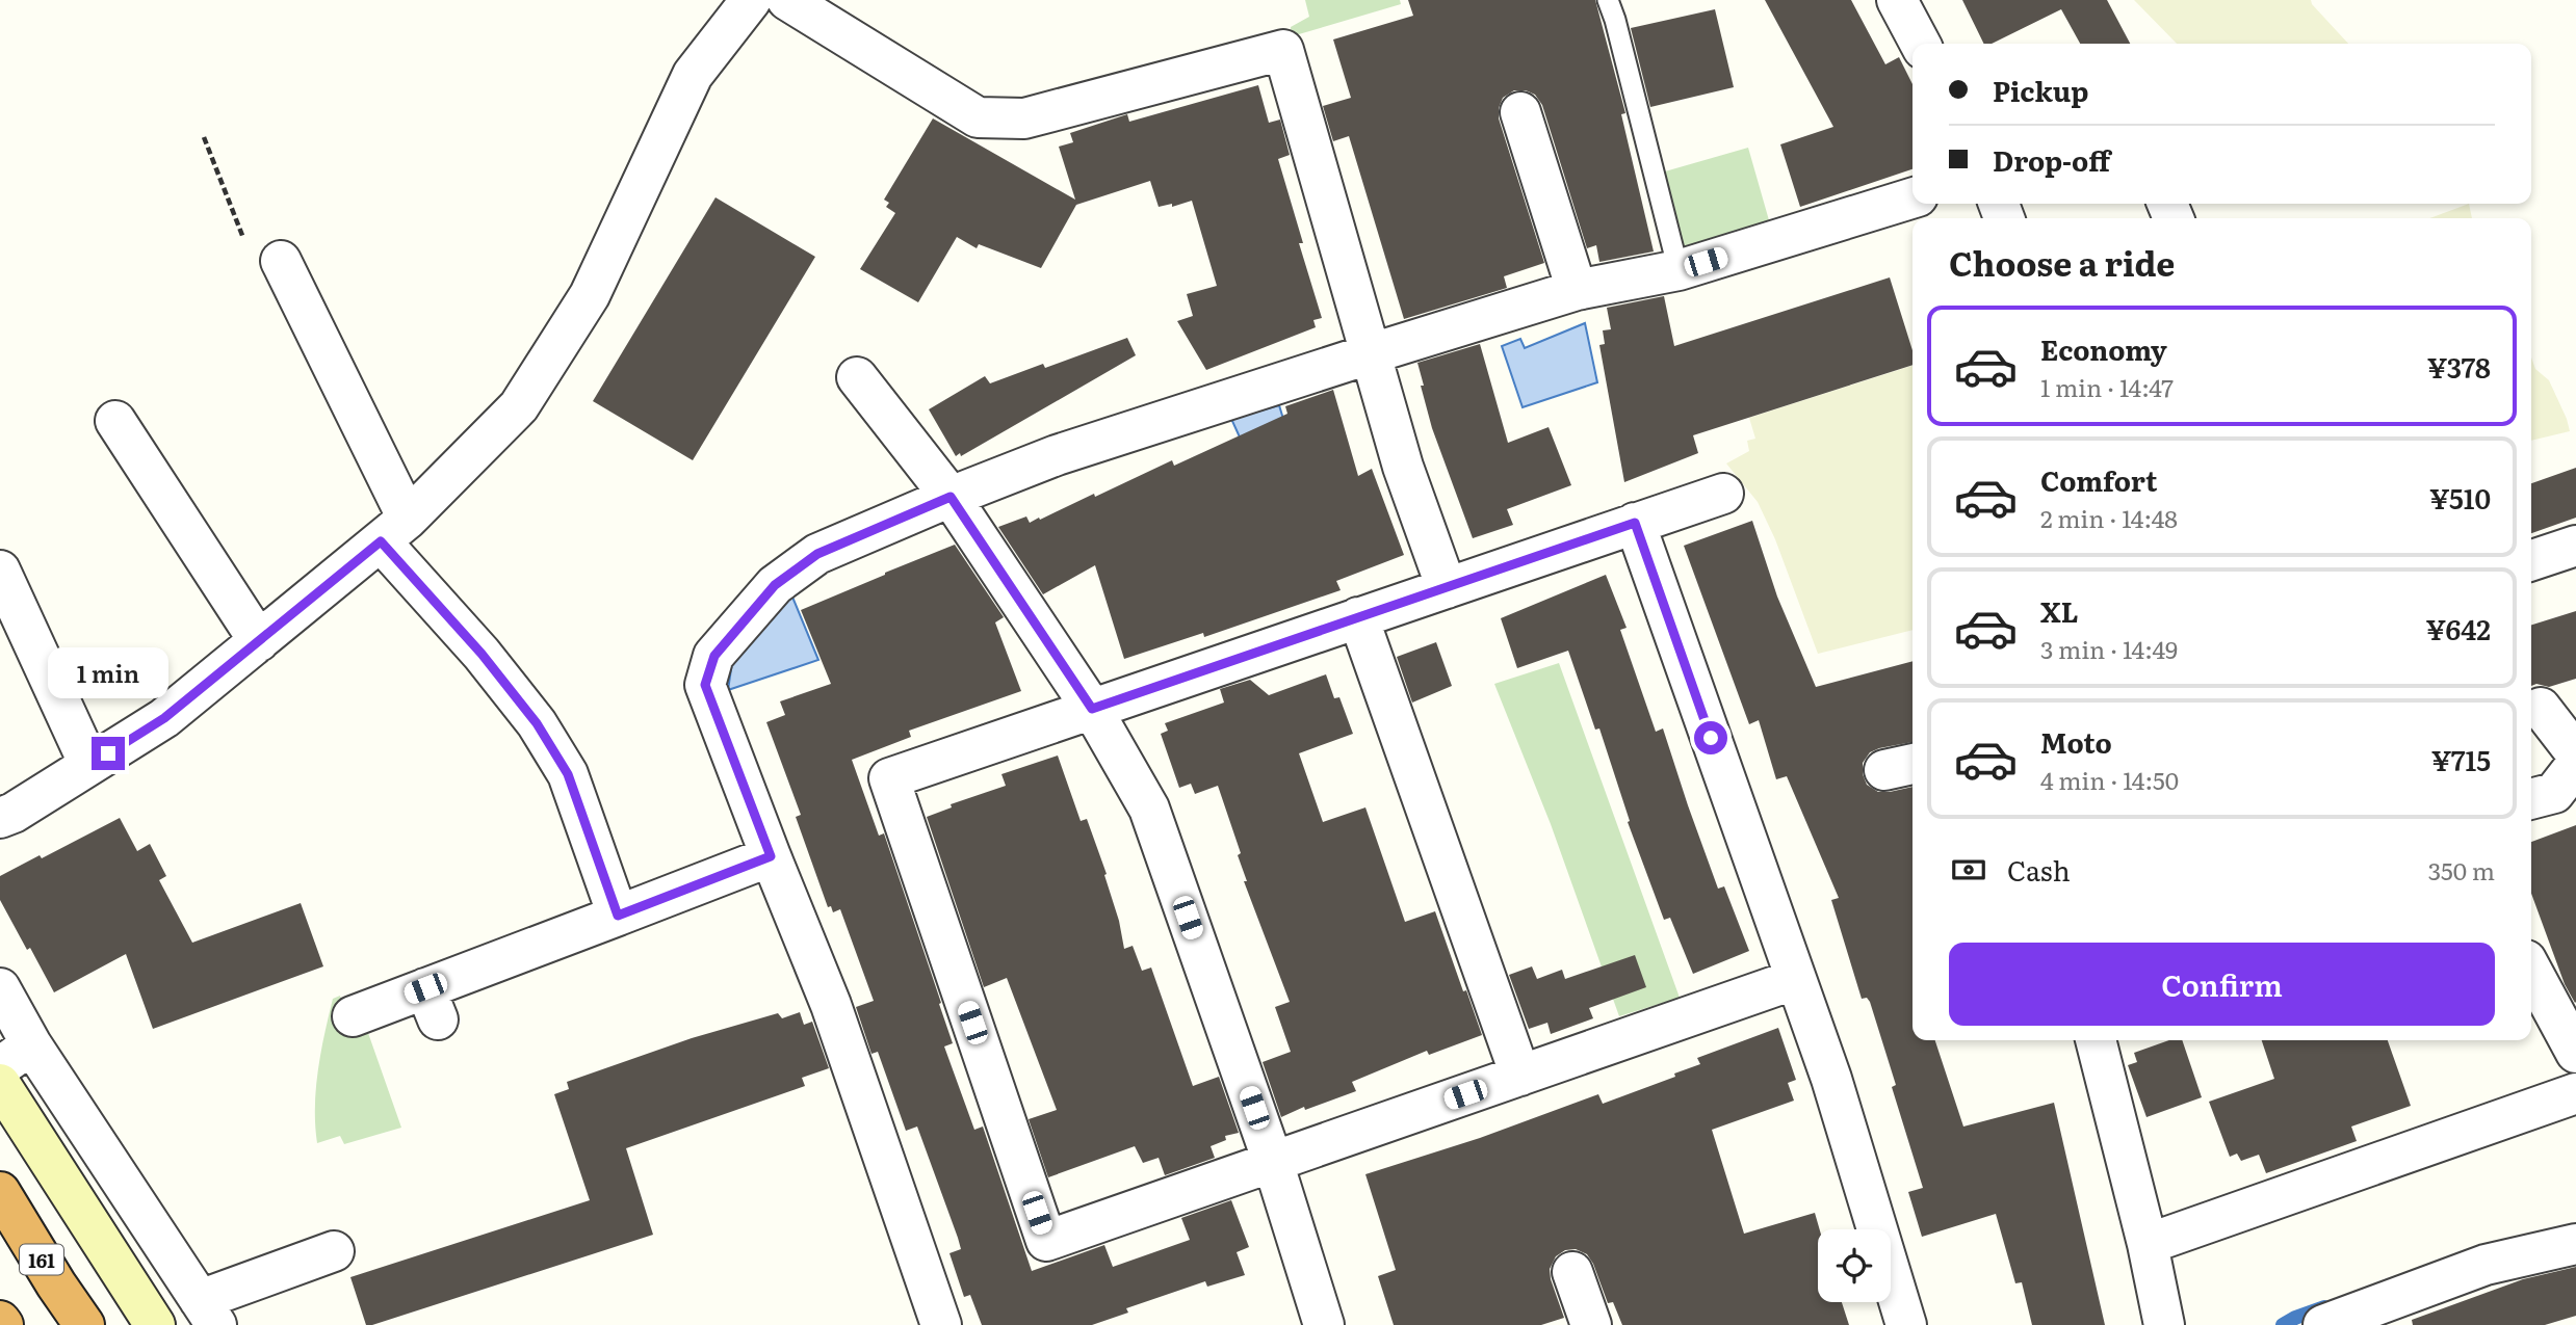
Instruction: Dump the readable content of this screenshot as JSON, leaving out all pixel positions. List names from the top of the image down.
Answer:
{
  "streets": {
    "highway": ["161"]
  },
  "page": {
    "banner": ["Pickup", "Drop-off"],
    "heading": "Choose a ride",
    "list": [
      {
        "name": "Economy",
        "note": "1 min · 14:47",
        "value": "¥378"
      },
      {
        "name": "Comfort",
        "note": "2 min · 14:48",
        "value": "¥510"
      },
      {
        "name": "XL",
        "note": "3 min · 14:49",
        "value": "¥642"
      },
      {
        "name": "Moto",
        "note": "4 min · 14:50",
        "value": "¥715"
      }
    ],
    "bubble": "1 min",
    "pay": ["Cash", "350 m"],
    "buttons": "Confirm"
  }
}
